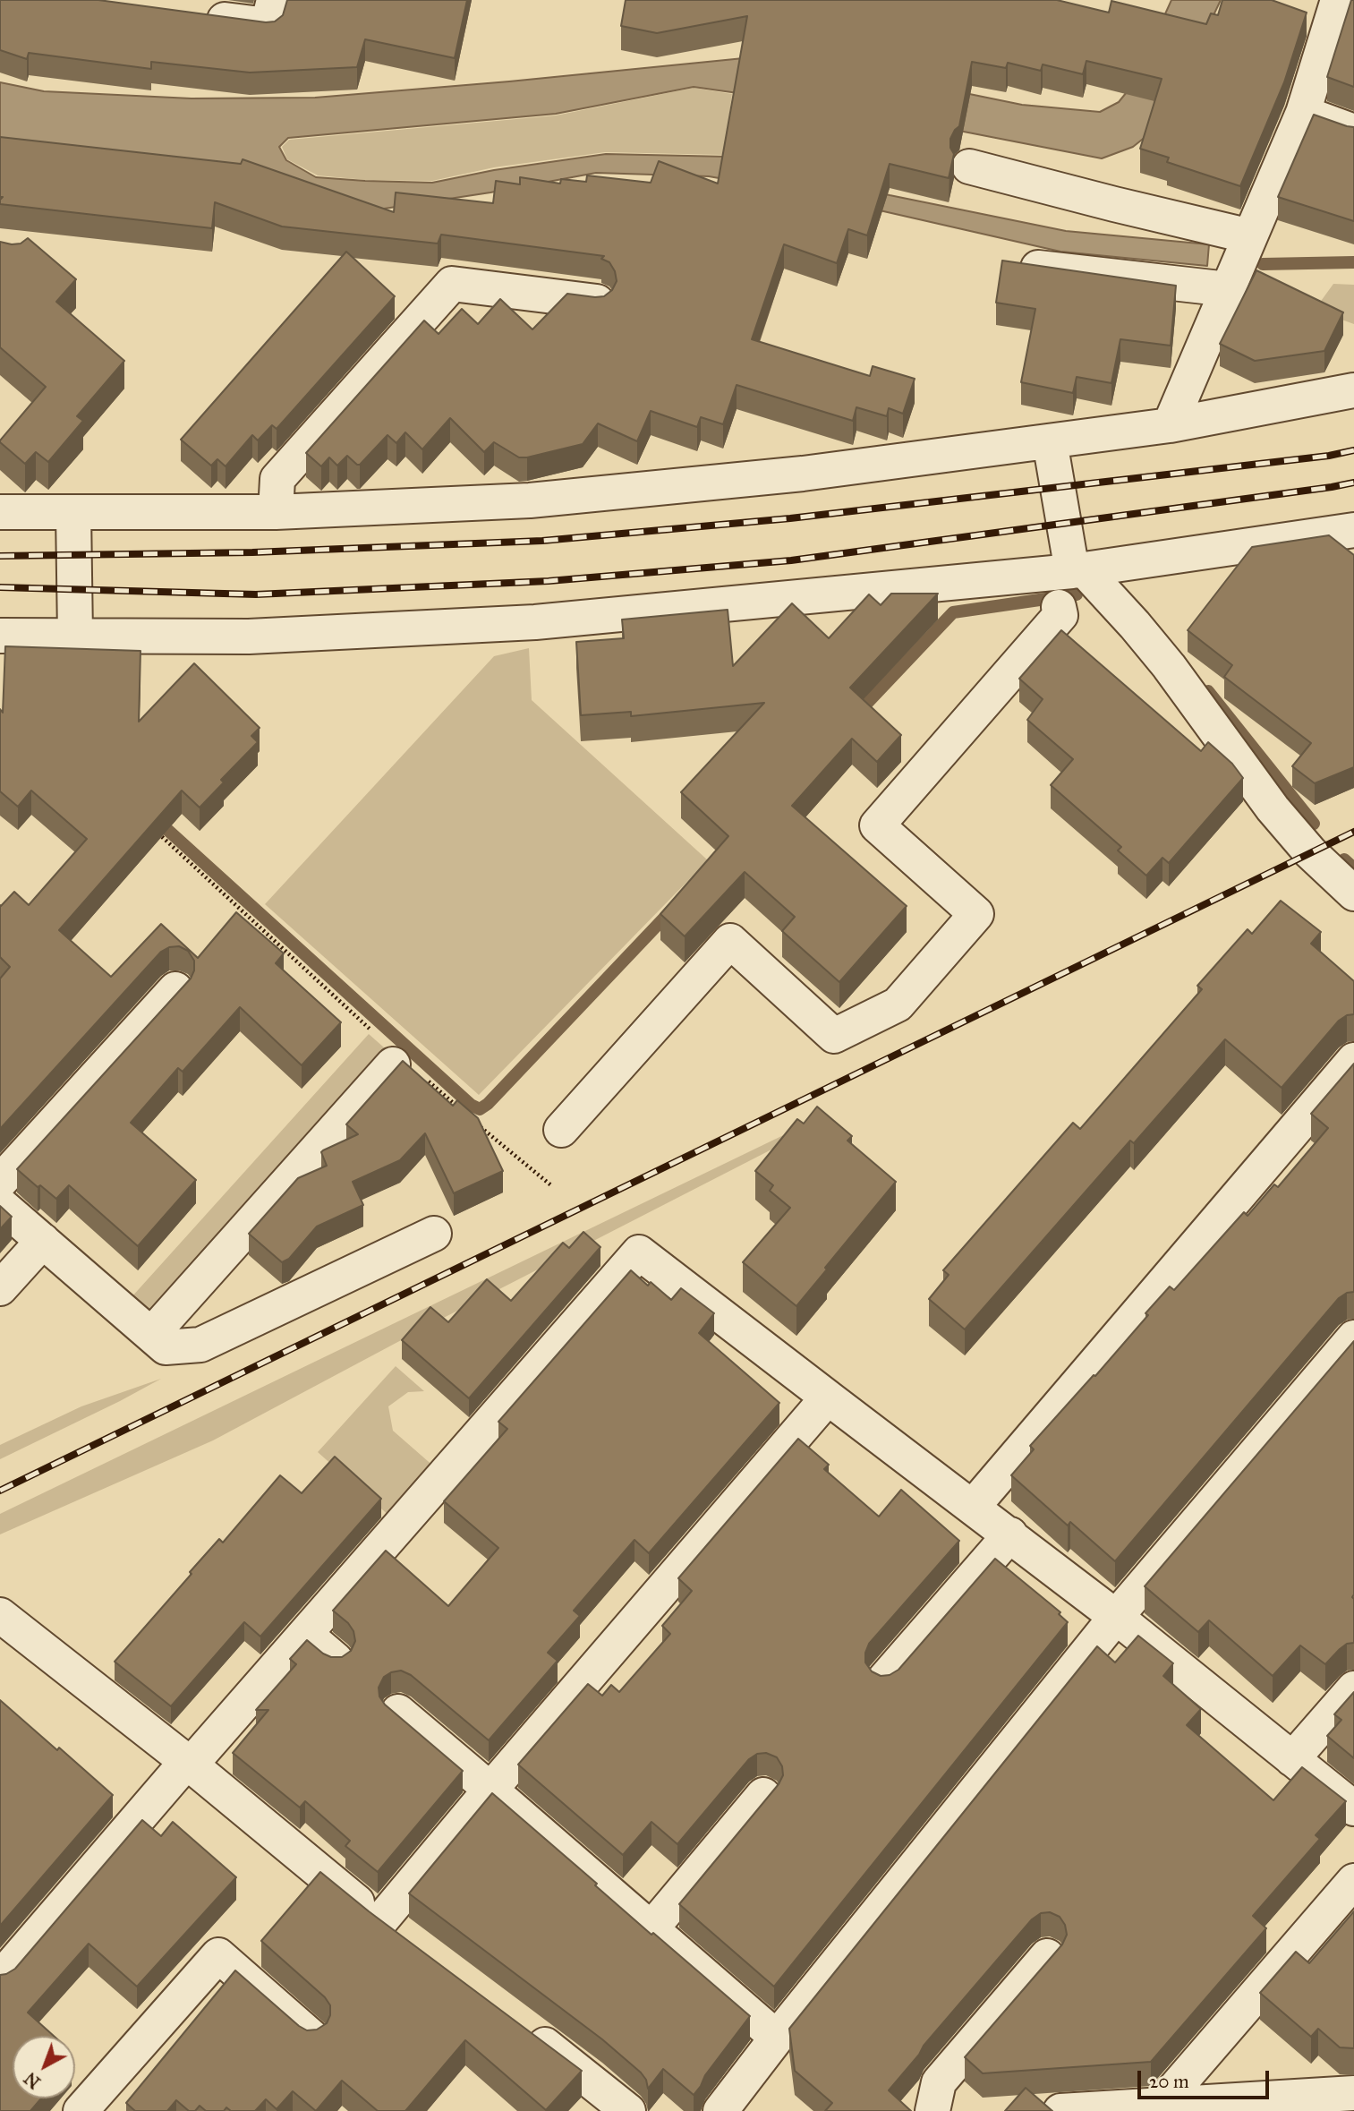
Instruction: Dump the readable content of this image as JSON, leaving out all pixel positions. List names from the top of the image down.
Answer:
{
  "scale_bar": "20 m",
  "north": "bottom left"
}
